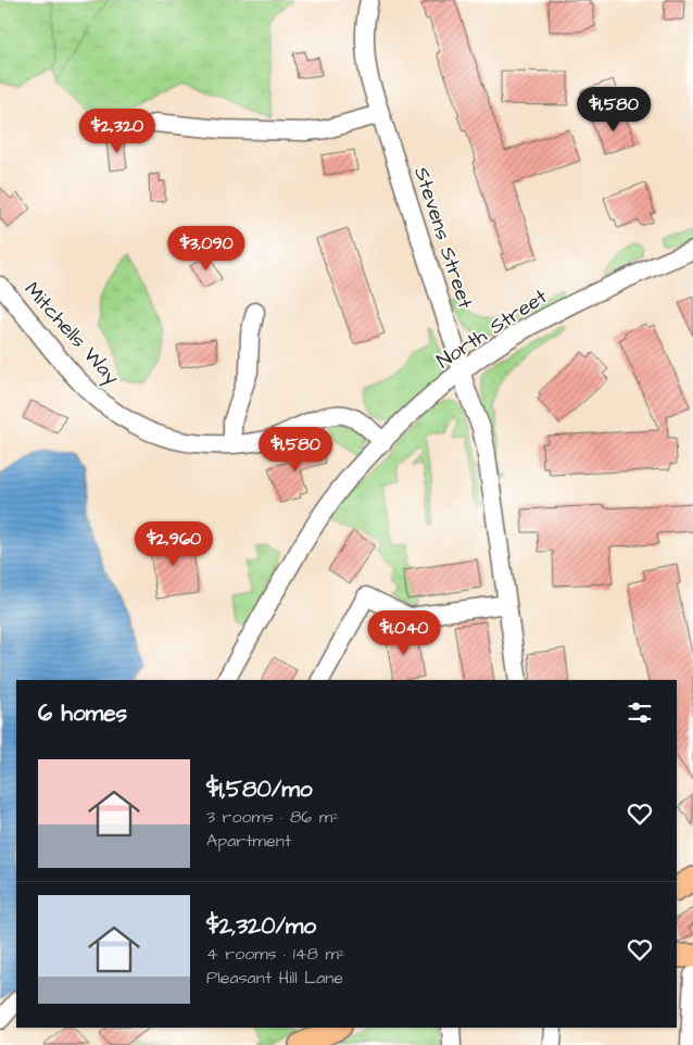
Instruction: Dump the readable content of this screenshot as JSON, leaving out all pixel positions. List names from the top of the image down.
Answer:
{
  "streets": {
    "street": ["Stevens Street", "North Street", "Mitchells Way"]
  },
  "crossings": [
    ["Stevens Street", "North Street"],
    ["North Street", "Mitchells Way"]
  ],
  "page": {
    "price": [
      "$1,580",
      "$2,320",
      "$3,090",
      "$1,580",
      "$2,960",
      "$1,040"
    ],
    "heading": "6 homes",
    "list": [
      {
        "name": "$1,580/mo",
        "note": "3 rooms · 86 m² · Apartment"
      },
      {
        "name": "$2,320/mo",
        "note": "4 rooms · 148 m² · Pleasant Hill Lane"
      }
    ]
  }
}
